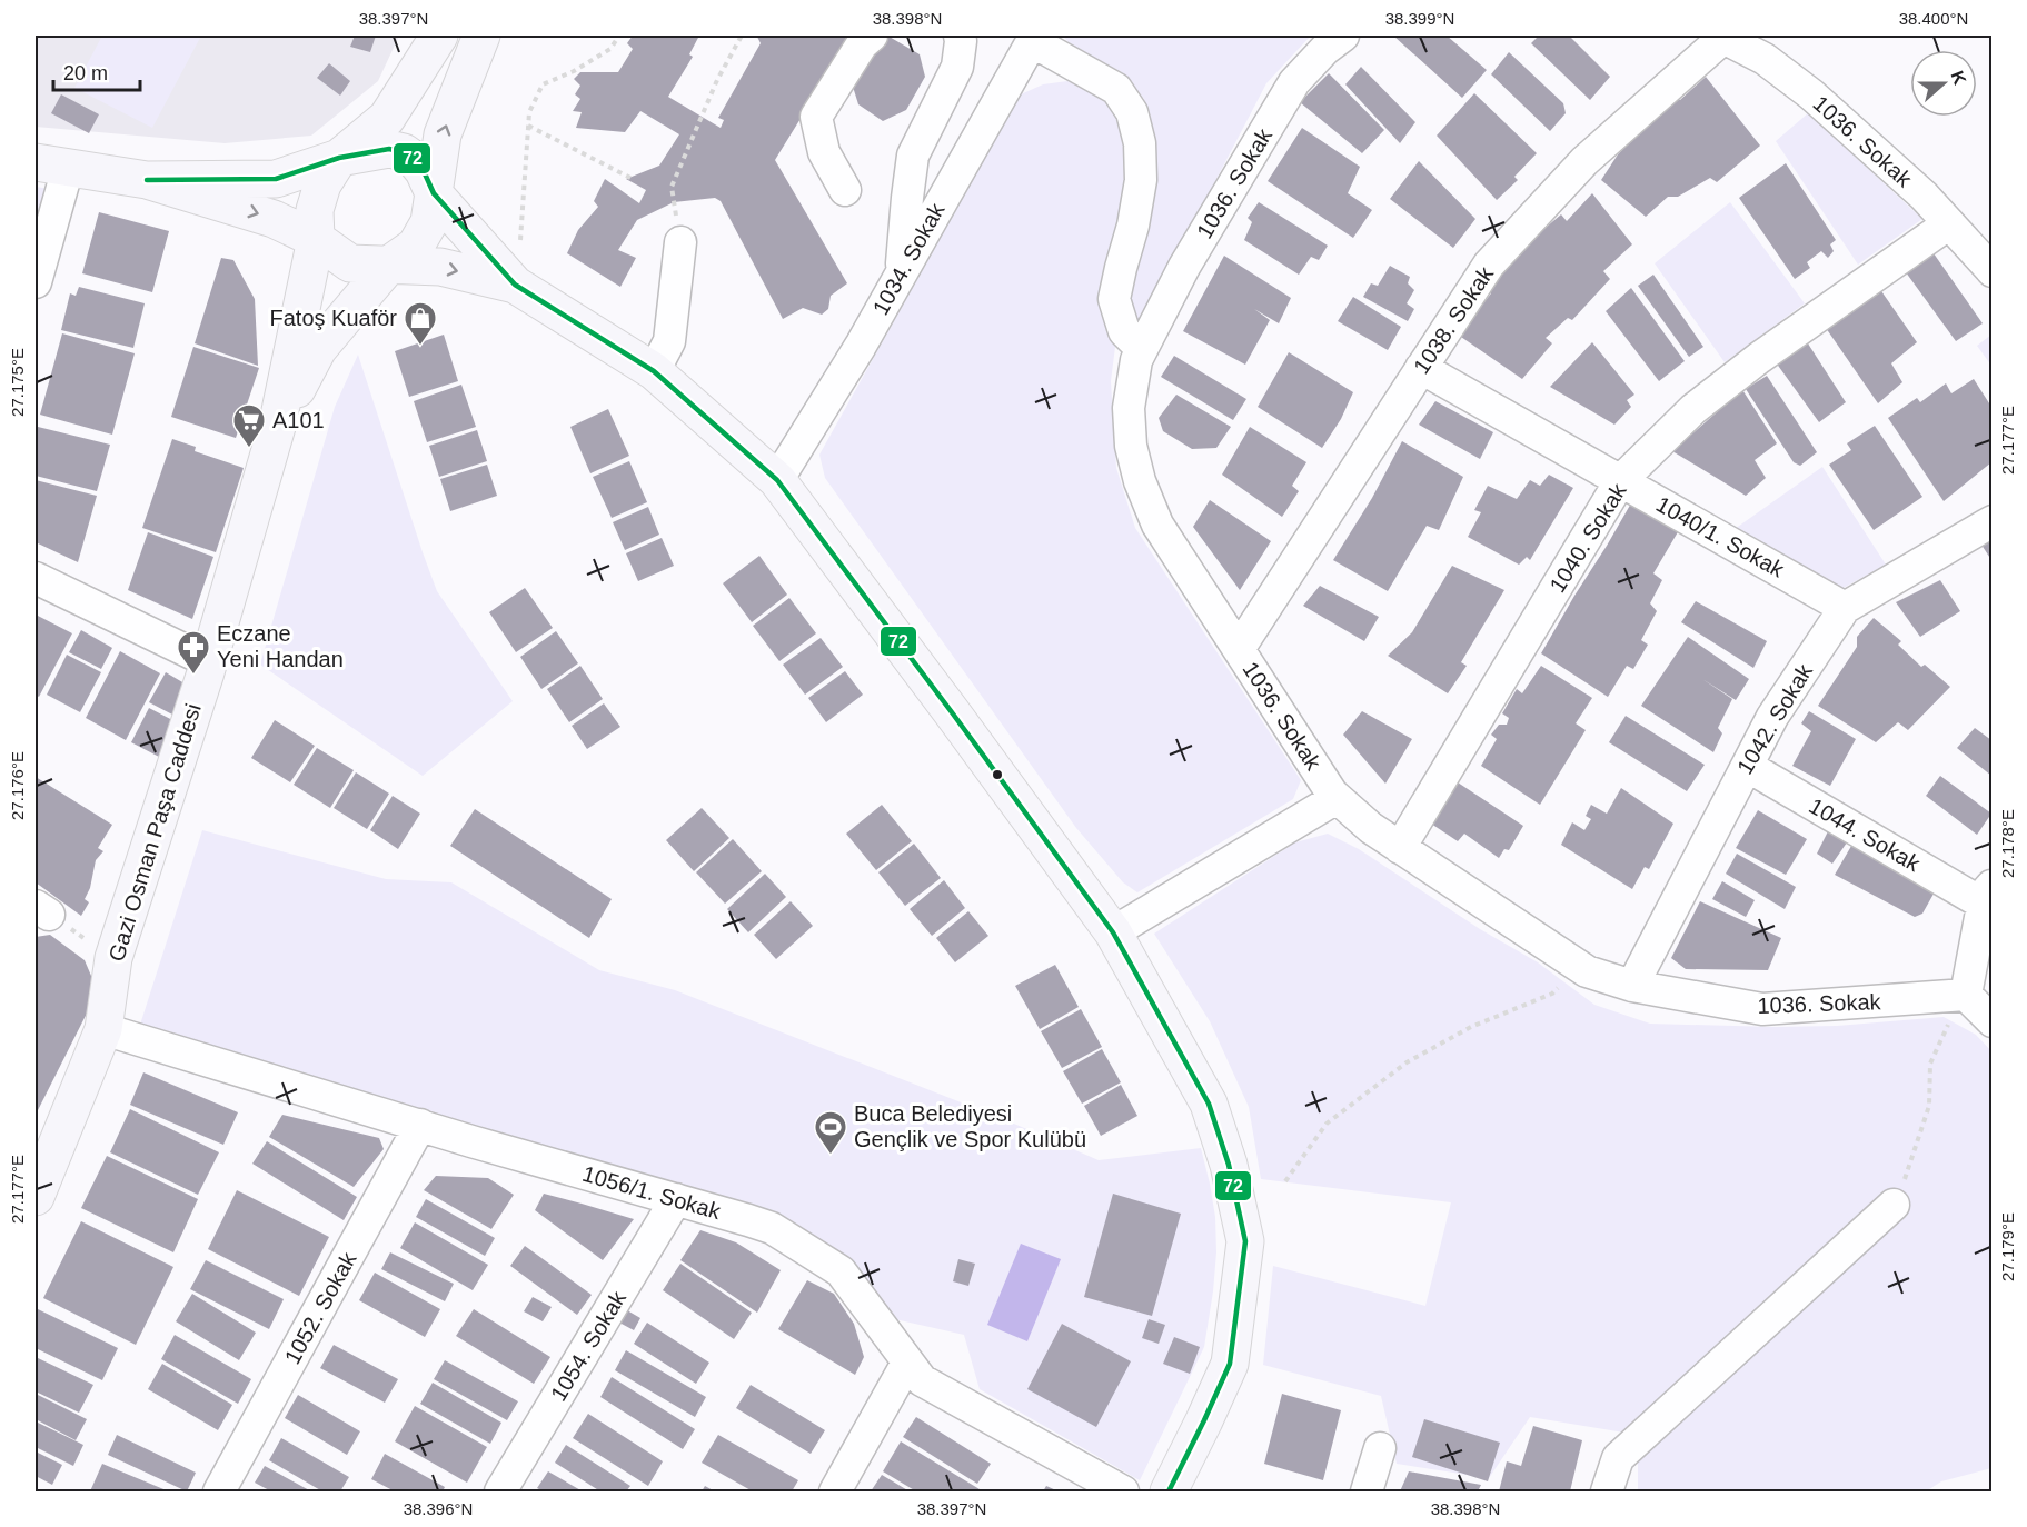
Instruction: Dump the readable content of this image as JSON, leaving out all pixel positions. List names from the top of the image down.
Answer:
{
  "streets": {
    "main road": ["Gazi Osman Paşa Caddesi"],
    "street": [
      "1036. Sokak",
      "1034. Sokak",
      "1038. Sokak",
      "1040/1. Sokak",
      "1040. Sokak",
      "1042. Sokak",
      "1044. Sokak",
      "1056/1. Sokak",
      "1052. Sokak",
      "1054. Sokak"
    ]
  },
  "crossings": [
    ["1036. Sokak", "1038. Sokak"],
    ["1036. Sokak", "1040. Sokak"],
    ["1036. Sokak", "1042. Sokak"],
    ["1036. Sokak", "1044. Sokak"],
    ["1038. Sokak", "1040/1. Sokak"],
    ["1040/1. Sokak", "1040. Sokak"],
    ["1040/1. Sokak", "1042. Sokak"],
    ["1042. Sokak", "1044. Sokak"],
    ["Gazi Osman Paşa Caddesi", "1056/1. Sokak"],
    ["1056/1. Sokak", "1052. Sokak"],
    ["1056/1. Sokak", "1054. Sokak"]
  ],
  "places": {
    "shop": ["Fatoş Kuaför"],
    "supermarket": ["A101"],
    "pharmacy": ["Eczane Yeni Handan"],
    "sports": ["Buca Belediyesi Gençlik ve Spor Kulübü"]
  },
  "lines": ["transit line 72"],
  "scale_bar": "20 m",
  "north": "right",
  "coordinates": [
    "38.397°N",
    "38.398°N",
    "38.399°N",
    "38.400°N",
    "27.175°E",
    "27.177°E",
    "27.176°E",
    "27.178°E",
    "27.179°E",
    "38.396°N"
  ]
}
